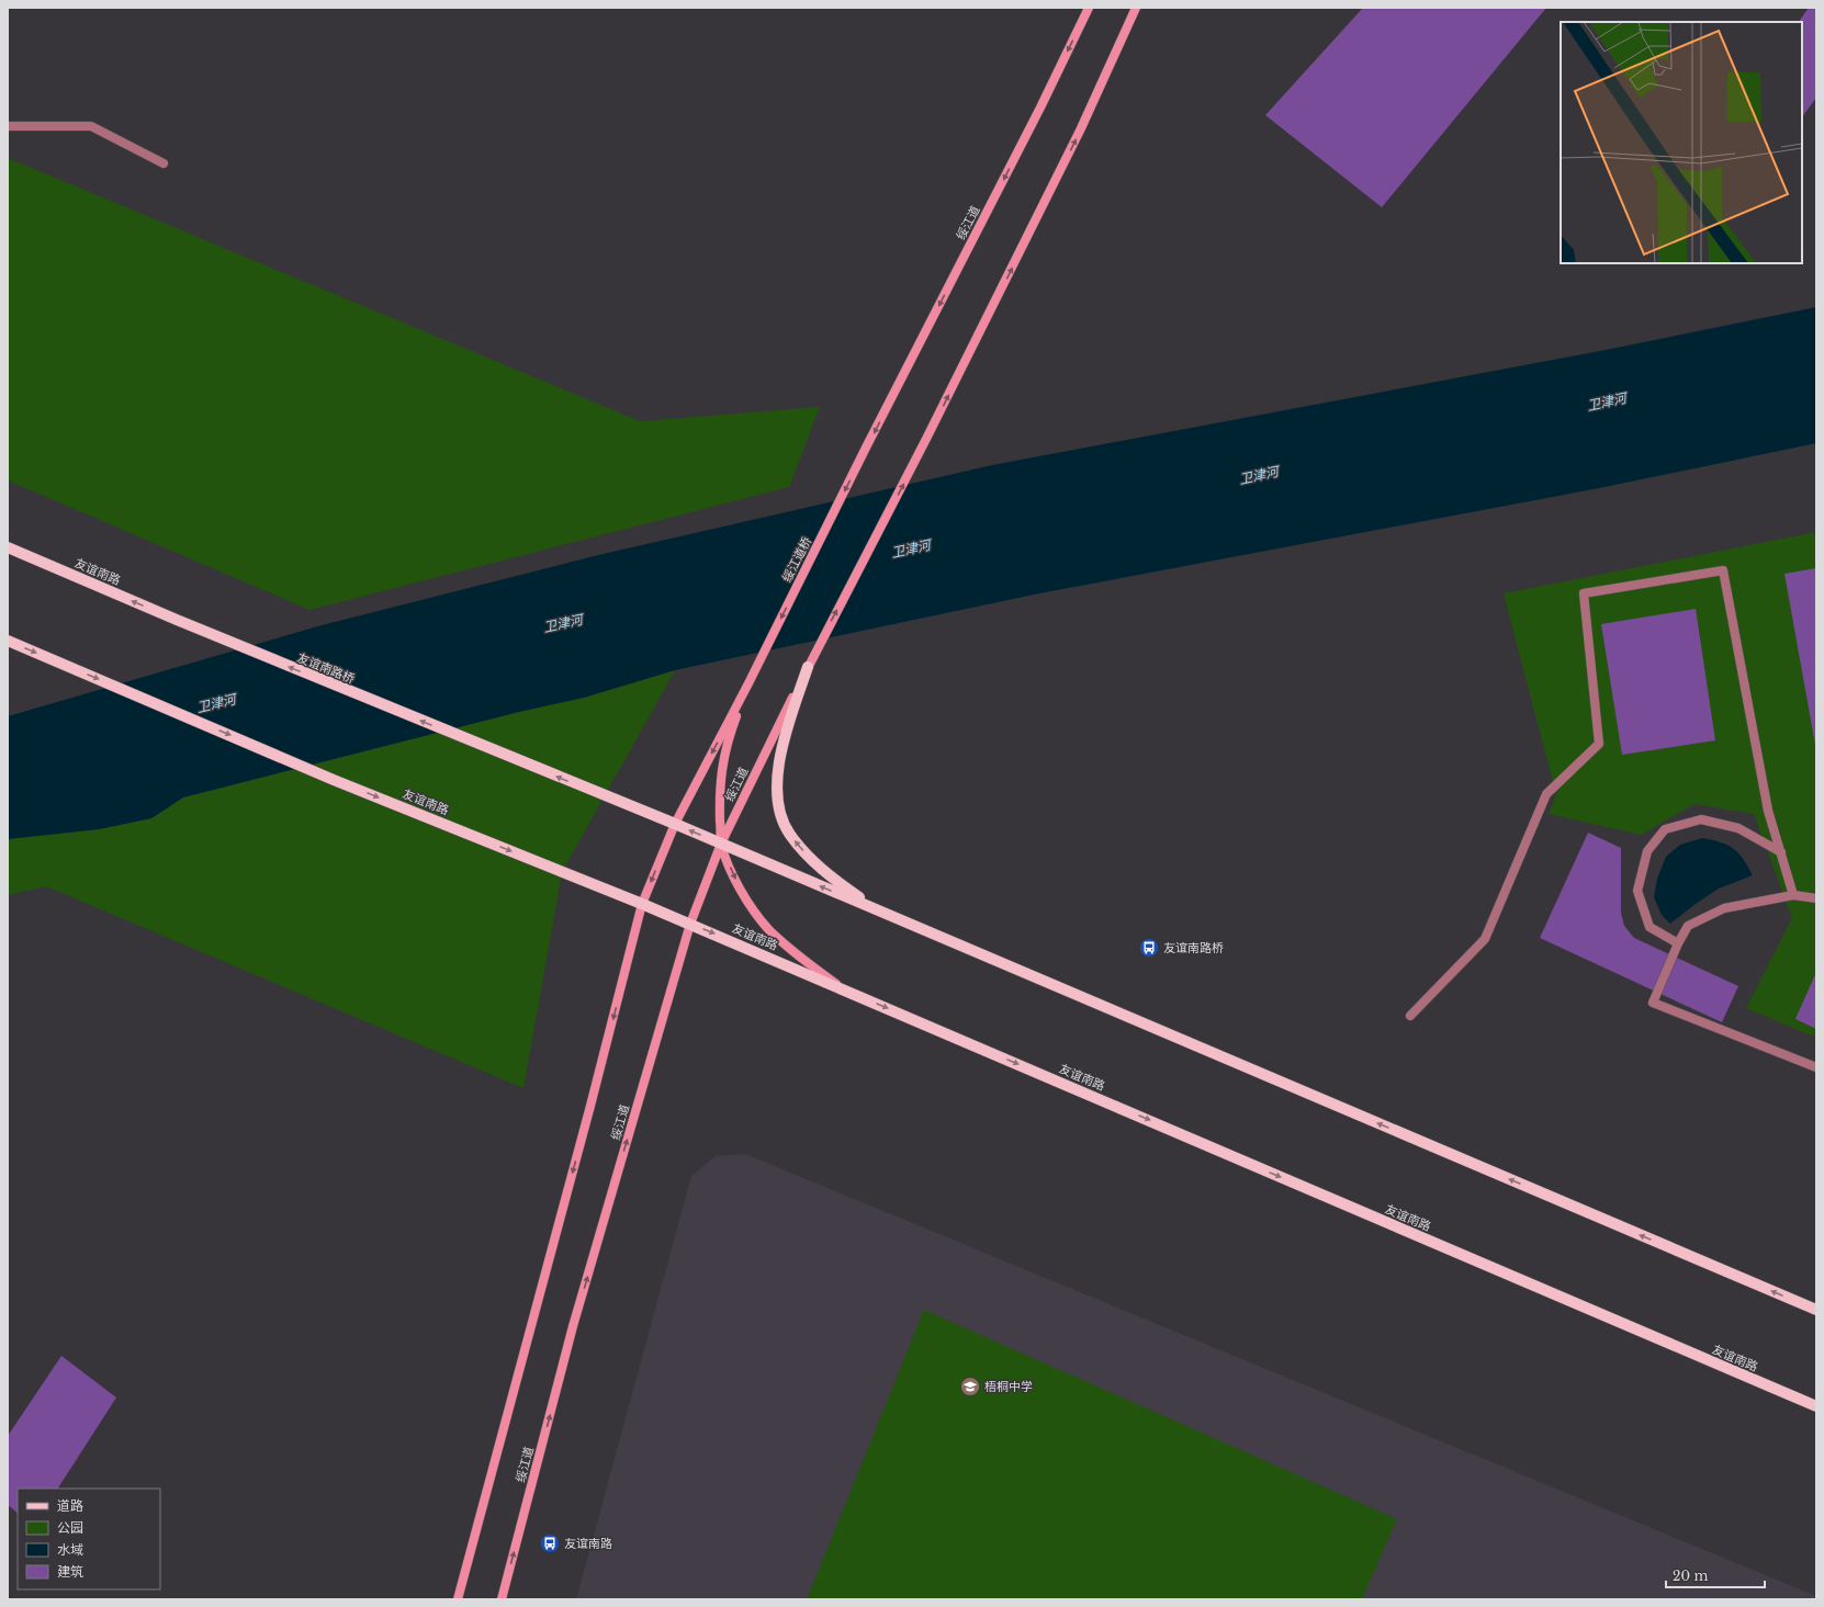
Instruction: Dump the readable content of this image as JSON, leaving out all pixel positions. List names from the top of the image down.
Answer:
{
  "streets": {
    "main road": [
      "绥江道",
      "绥江道桥",
      "友谊南路",
      "友谊南路桥"
    ]
  },
  "crossings": [
    ["绥江道", "绥江道桥"],
    ["绥江道", "友谊南路"],
    ["友谊南路", "友谊南路桥"]
  ],
  "one_way": ["友谊南路桥"],
  "water": ["卫津河"],
  "places": {
    "bus stop": ["友谊南路桥", "友谊南路"],
    "school or university": ["梧桐中学"]
  },
  "legend": [
    "道路",
    "公园",
    "水域",
    "建筑"
  ],
  "scale_bar": "20 m"
}
